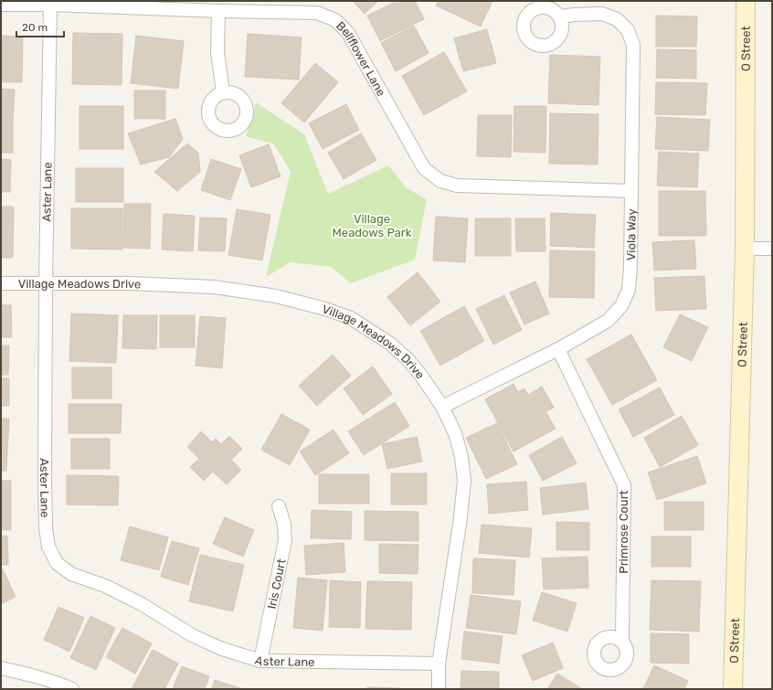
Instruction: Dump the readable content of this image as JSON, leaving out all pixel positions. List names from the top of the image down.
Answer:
{
  "streets": {
    "street": [
      "O Street",
      "Bellflower Lane",
      "Aster Lane",
      "Viola Way",
      "Village Meadows Drive",
      "Primrose Court",
      "Iris Court"
    ]
  },
  "crossings": [
    ["Bellflower Lane", "Aster Lane"],
    ["Bellflower Lane", "Viola Way"],
    ["Aster Lane", "Village Meadows Drive"],
    ["Aster Lane", "Iris Court"],
    ["Viola Way", "Village Meadows Drive"],
    ["Viola Way", "Primrose Court"]
  ],
  "parks": ["Village Meadows Park"],
  "scale_bar": "20 m"
}
